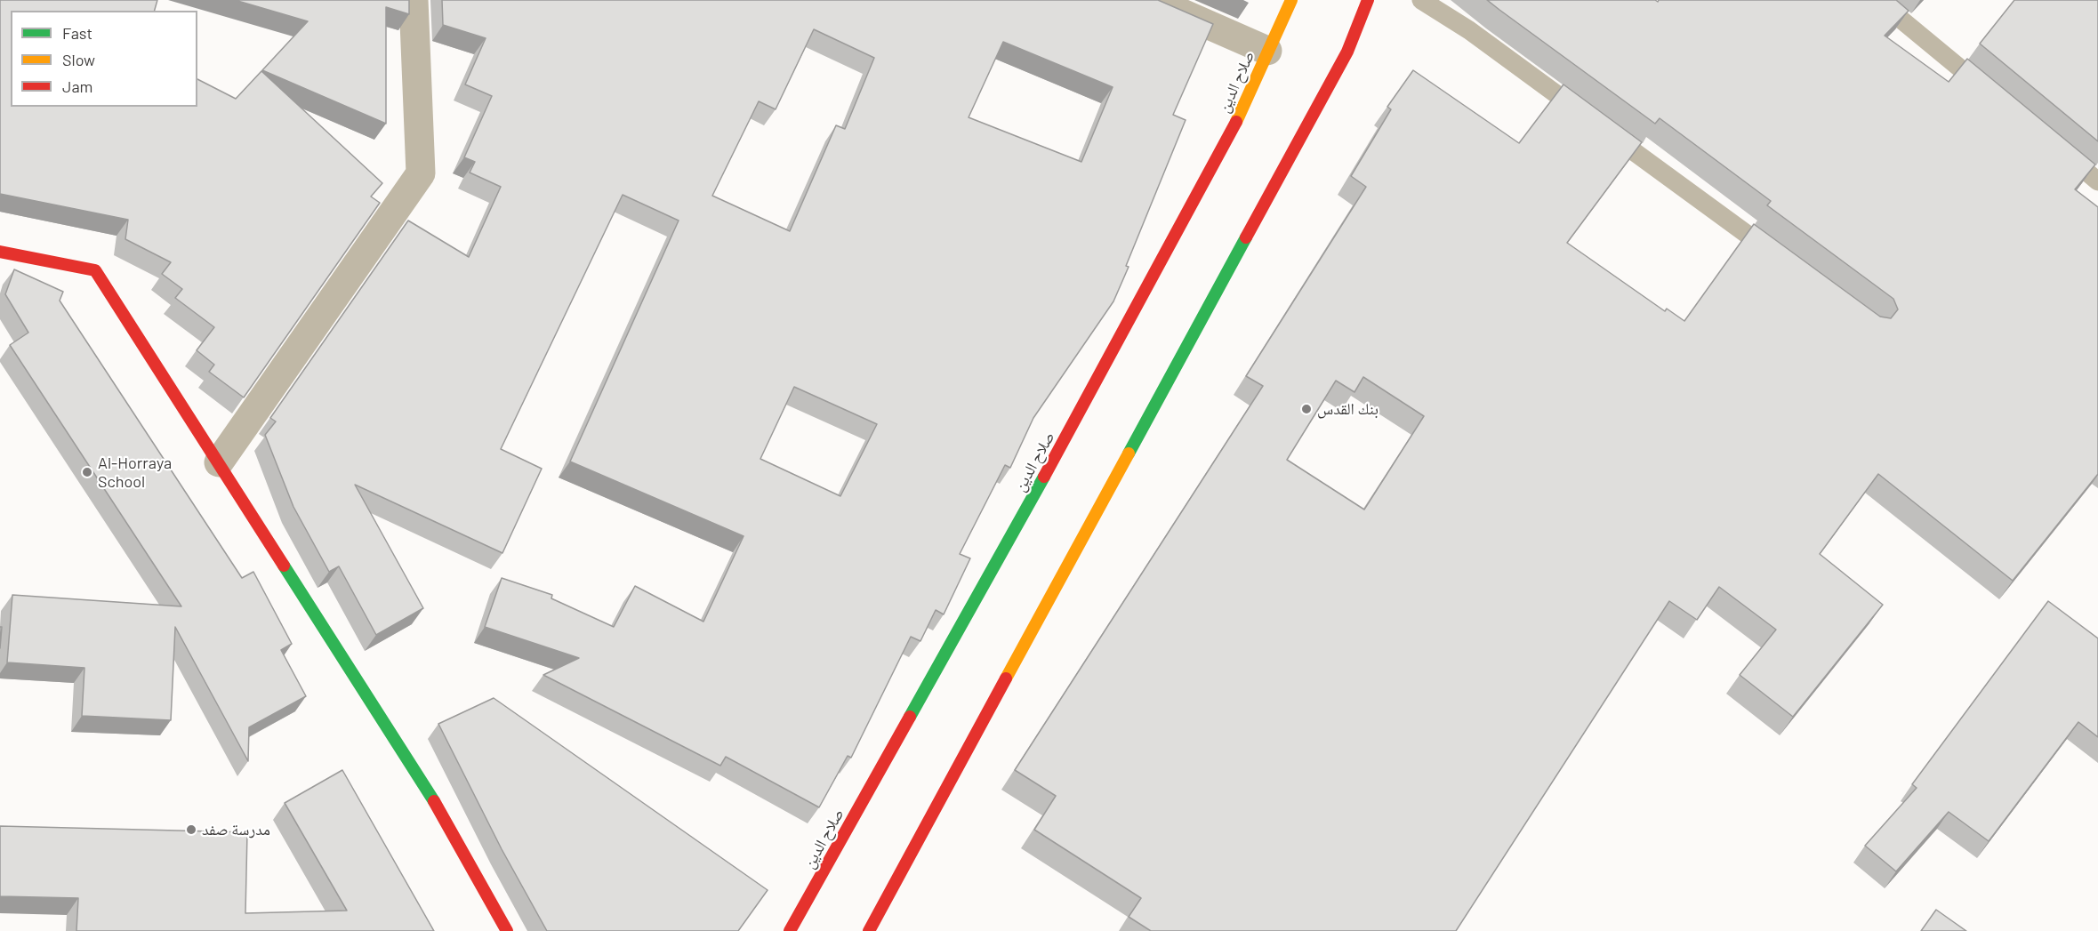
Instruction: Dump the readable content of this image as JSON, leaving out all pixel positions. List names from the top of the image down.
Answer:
{
  "streets": {
    "main road": ["صلاح الدين"]
  },
  "places": ["بنك القدس", "Al-Horraya School", "مدرسة صفد"],
  "legend": ["Fast", "Slow", "Jam"]
}
